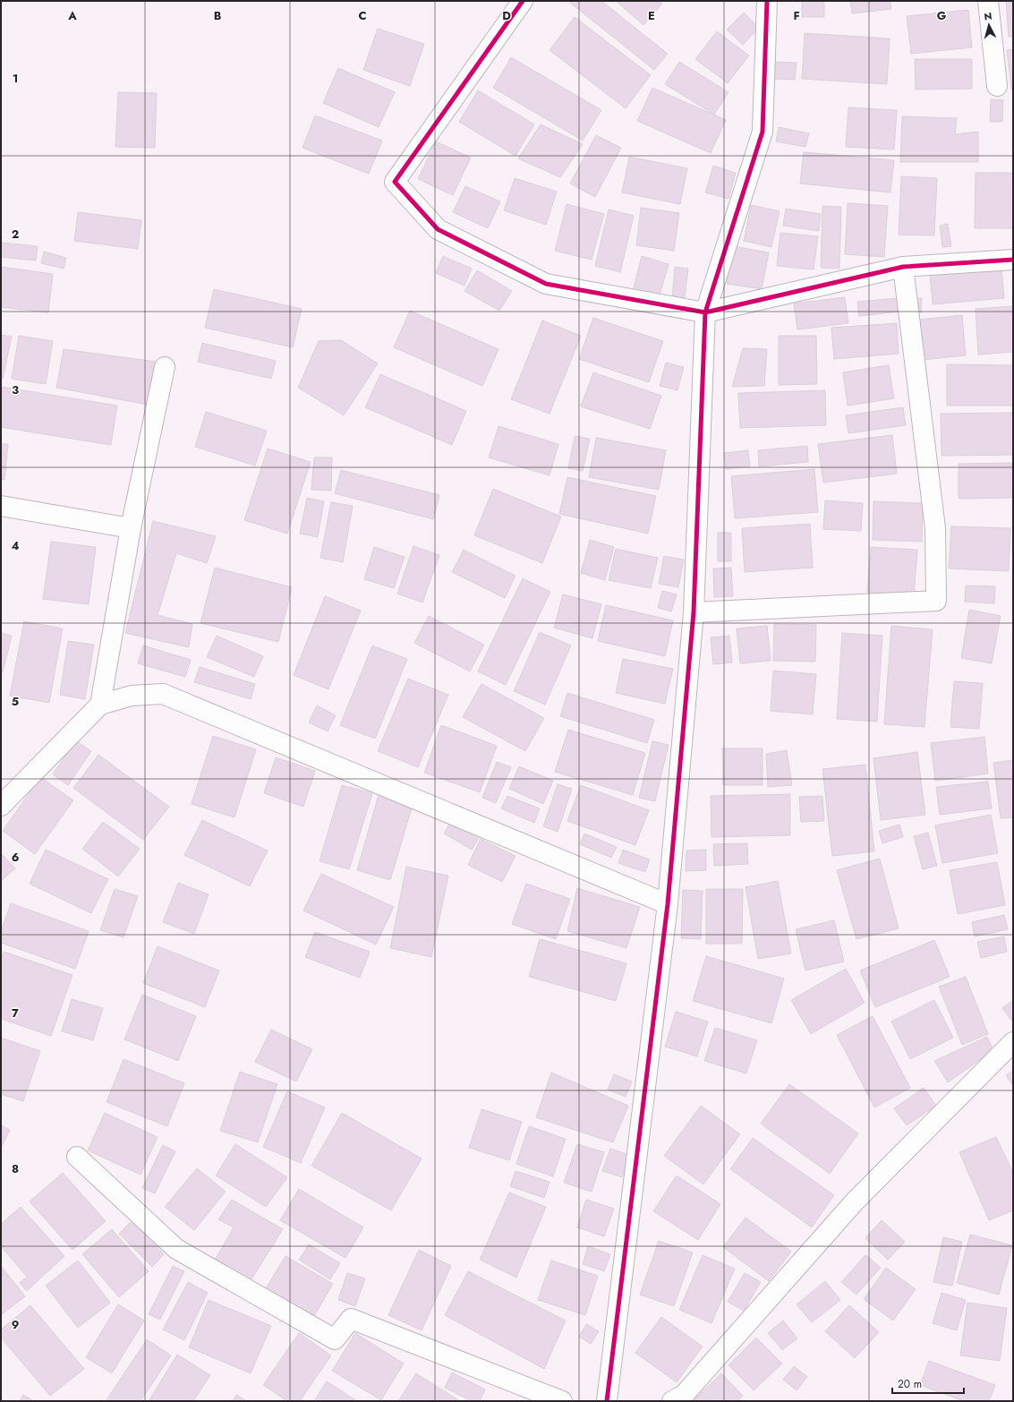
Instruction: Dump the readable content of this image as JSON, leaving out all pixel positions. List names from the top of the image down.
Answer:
{
  "scale_bar": "20 m",
  "north": "top",
  "grid": {
    "columns": [
      "A",
      "B",
      "C",
      "D",
      "E",
      "F",
      "G"
    ],
    "rows": [
      "1",
      "2",
      "3",
      "4",
      "5",
      "6",
      "7",
      "8",
      "9"
    ]
  }
}
